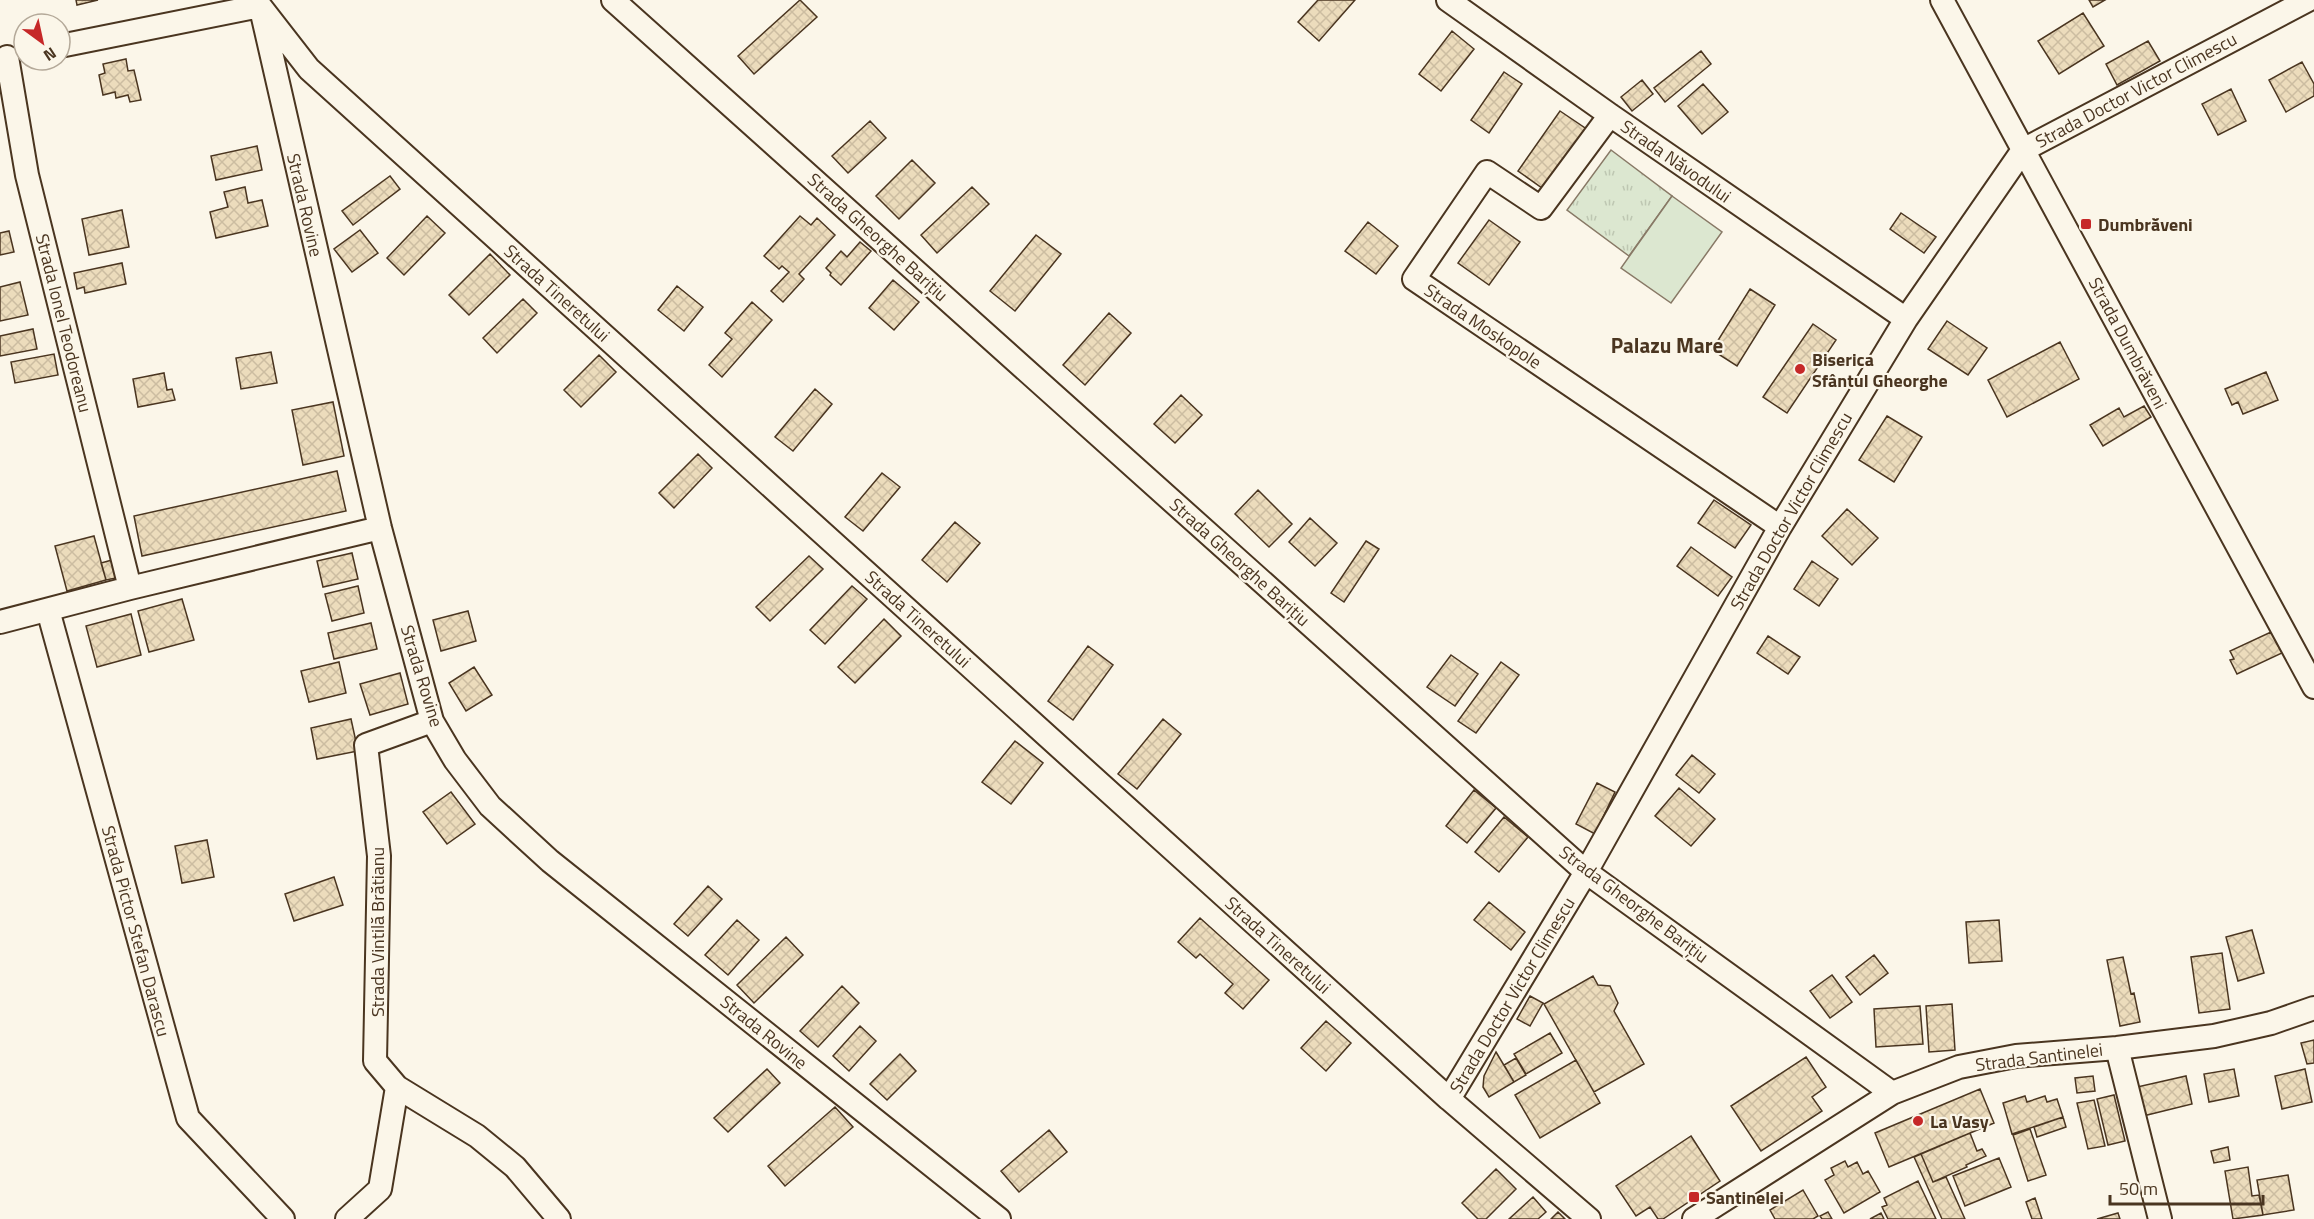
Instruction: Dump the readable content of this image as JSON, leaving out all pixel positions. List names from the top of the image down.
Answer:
{
  "streets": {
    "street": [
      "Strada Doctor Victor Climescu",
      "Strada Năvodului",
      "Strada Rovine",
      "Strada Gheorghe Barițiu",
      "Strada Tineretului",
      "Strada Ionel Teodoreanu",
      "Strada Moskopole",
      "Strada Dumbrăveni",
      "Strada Pictor Stefan Darascu",
      "Strada Vintilă Brătianu",
      "Strada Santinelei"
    ]
  },
  "crossings": [
    ["Strada Doctor Victor Climescu", "Strada Năvodului"],
    ["Strada Doctor Victor Climescu", "Strada Gheorghe Barițiu"],
    ["Strada Doctor Victor Climescu", "Strada Tineretului"],
    ["Strada Doctor Victor Climescu", "Strada Moskopole"],
    ["Strada Doctor Victor Climescu", "Strada Dumbrăveni"],
    ["Strada Năvodului", "Strada Moskopole"],
    ["Strada Rovine", "Strada Tineretului"],
    ["Strada Rovine", "Strada Vintilă Brătianu"],
    ["Strada Gheorghe Barițiu", "Strada Santinelei"]
  ],
  "districts": ["Palazu Mare"],
  "places": {
    "transit": ["Dumbrăveni", "Santinelei"],
    "other": ["Biserica Sfântul Gheorghe", "La Vasy"]
  },
  "scale_bar": "50 m",
  "north": "bottom right"
}
